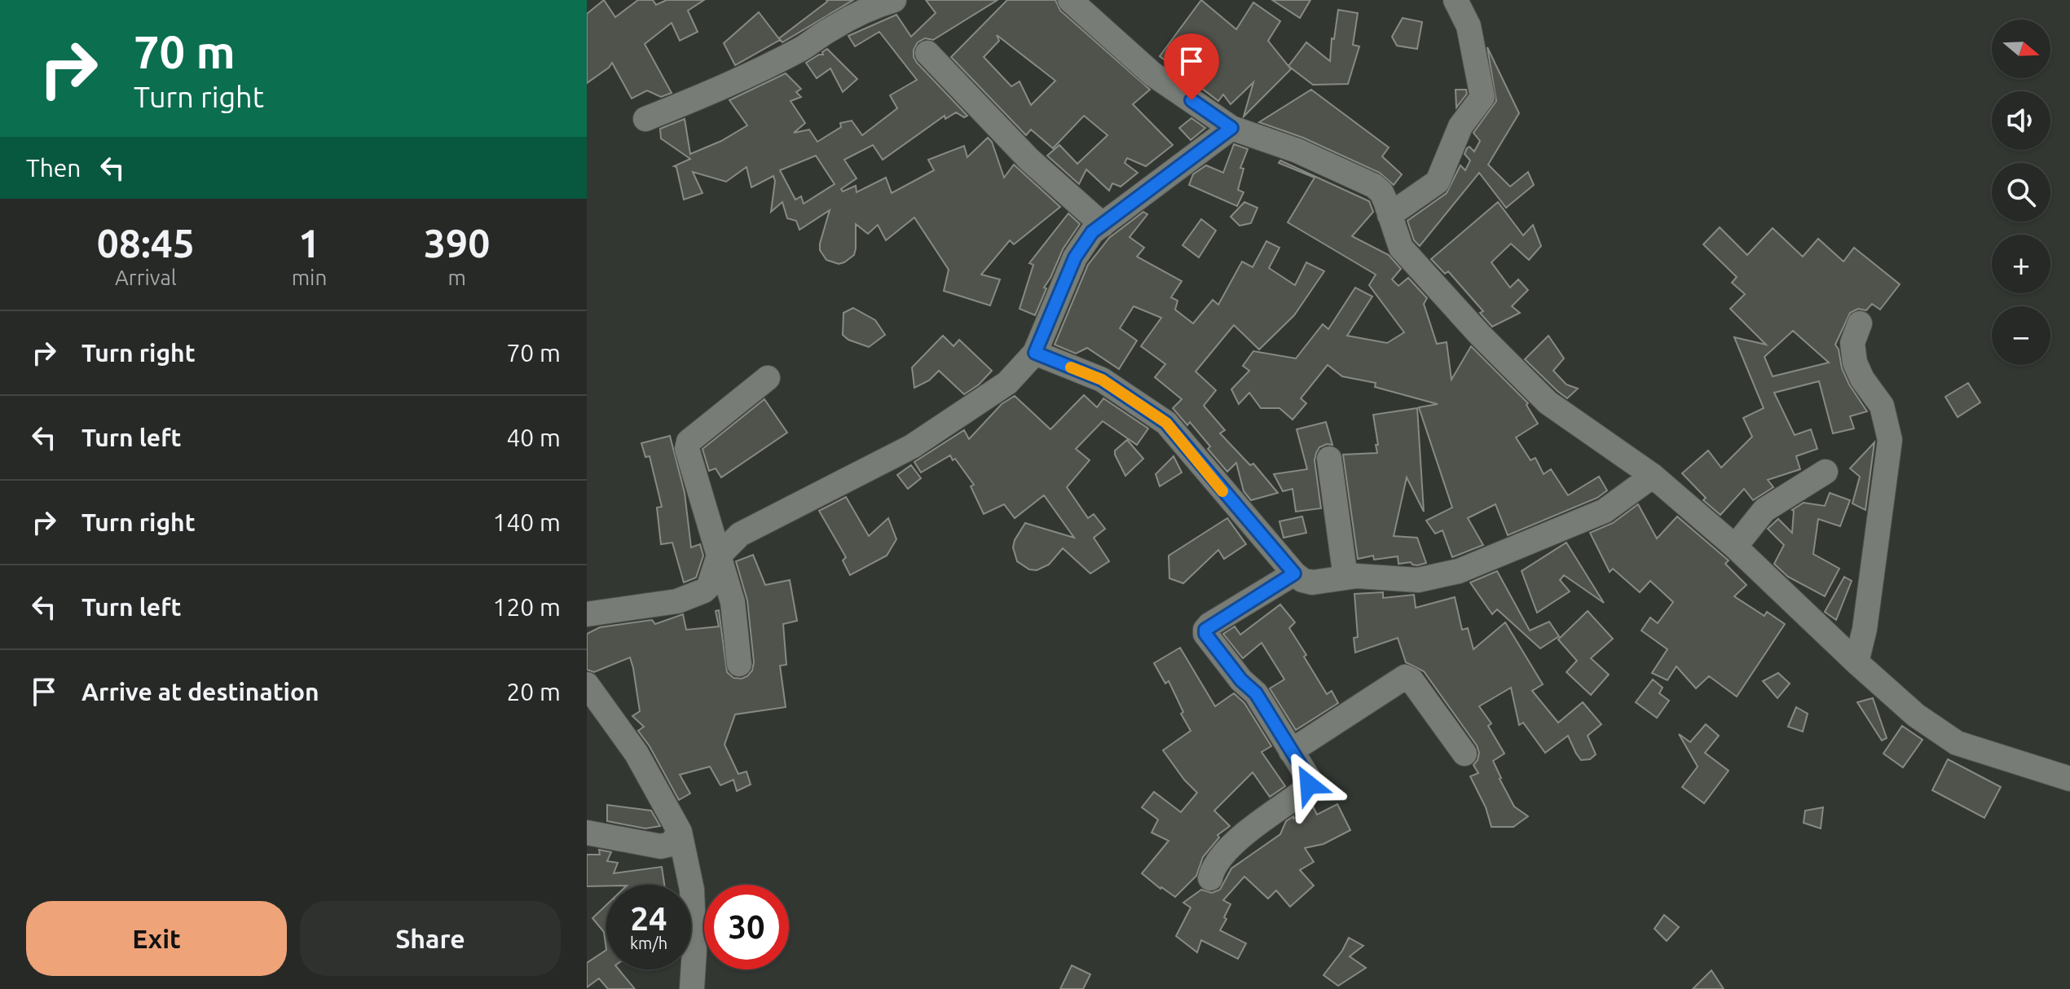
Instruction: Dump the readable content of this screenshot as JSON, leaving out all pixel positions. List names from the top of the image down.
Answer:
{
  "north": "right",
  "page": {
    "turn": ["70 m", "Turn right"],
    "map_buttons": ["+", "−"],
    "then": "Then",
    "eta": [
      "08:45",
      "Arrival",
      "1",
      "min",
      "390",
      "m"
    ],
    "list": [
      {
        "name": "Turn right",
        "value": "70 m"
      },
      {
        "name": "Turn left",
        "value": "40 m"
      },
      {
        "name": "Turn right",
        "value": "140 m"
      },
      {
        "name": "Turn left",
        "value": "120 m"
      },
      {
        "name": "Arrive at destination",
        "value": "20 m"
      }
    ],
    "speed": "24 km/h",
    "limit": "30",
    "buttons": ["Exit", "Share"]
  }
}
